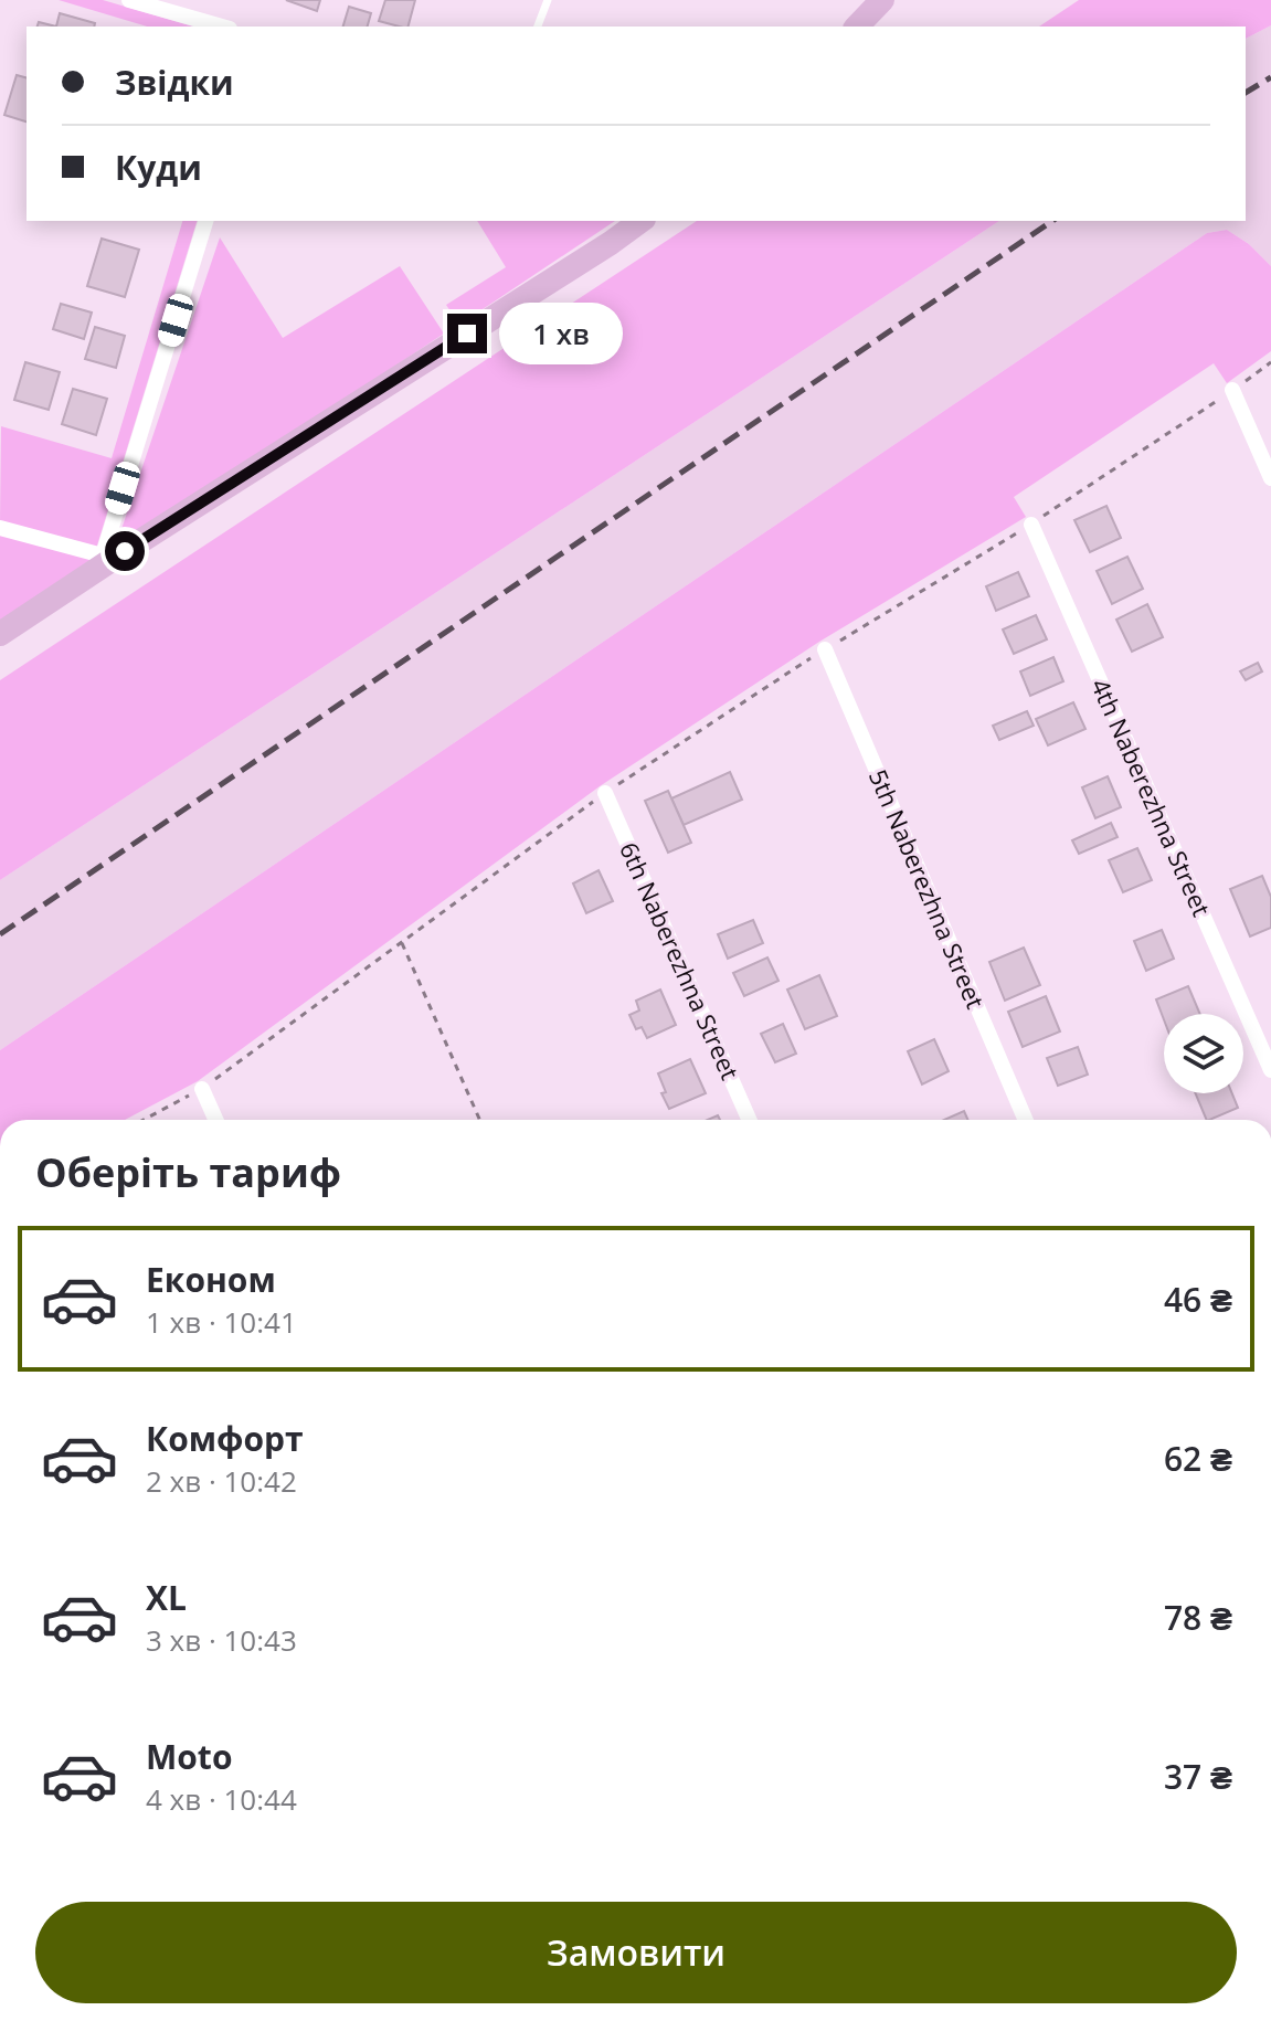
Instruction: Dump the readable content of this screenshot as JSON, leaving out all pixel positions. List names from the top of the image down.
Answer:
{
  "streets": {
    "street": ["4th Naberezhna Street", "5th Naberezhna Street", "6th Naberezhna Street"]
  },
  "page": {
    "banner": ["Звідки", "Куди"],
    "bubble": "1 хв",
    "heading": "Оберіть тариф",
    "list": [
      {
        "name": "Економ",
        "note": "1 хв · 10:41",
        "value": "46 ₴"
      },
      {
        "name": "Комфорт",
        "note": "2 хв · 10:42",
        "value": "62 ₴"
      },
      {
        "name": "XL",
        "note": "3 хв · 10:43",
        "value": "78 ₴"
      },
      {
        "name": "Moto",
        "note": "4 хв · 10:44",
        "value": "37 ₴"
      }
    ],
    "buttons": "Замовити"
  }
}
